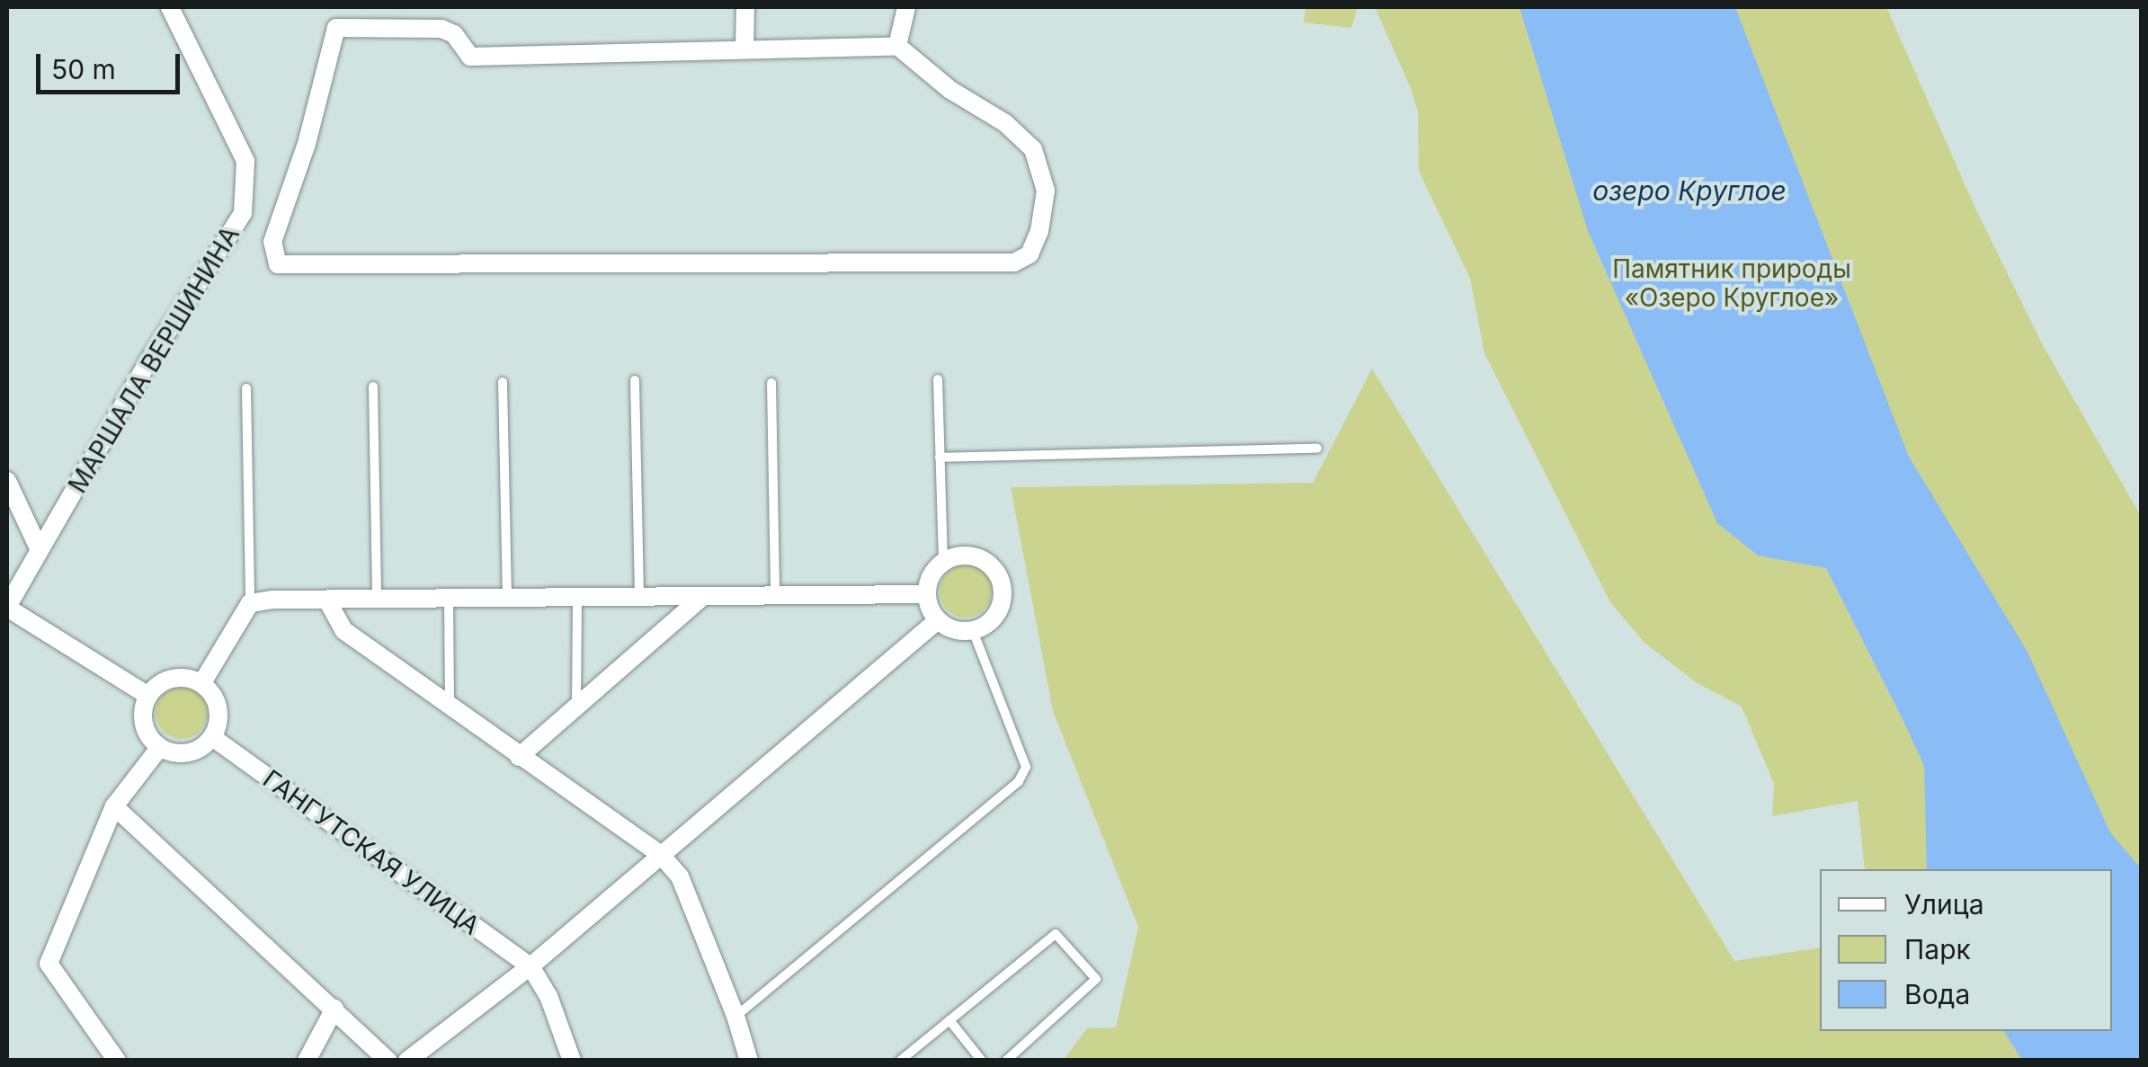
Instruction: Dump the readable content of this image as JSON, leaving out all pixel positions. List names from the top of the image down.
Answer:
{
  "streets": {
    "street": ["МАРШАЛА ВЕРШИНИНА", "ГАНГУТСКАЯ УЛИЦА"]
  },
  "water": ["озеро Круглое"],
  "parks": ["Памятник природы «Озеро Круглое»"],
  "legend": ["Улица", "Парк", "Вода"],
  "scale_bar": "50 m"
}
